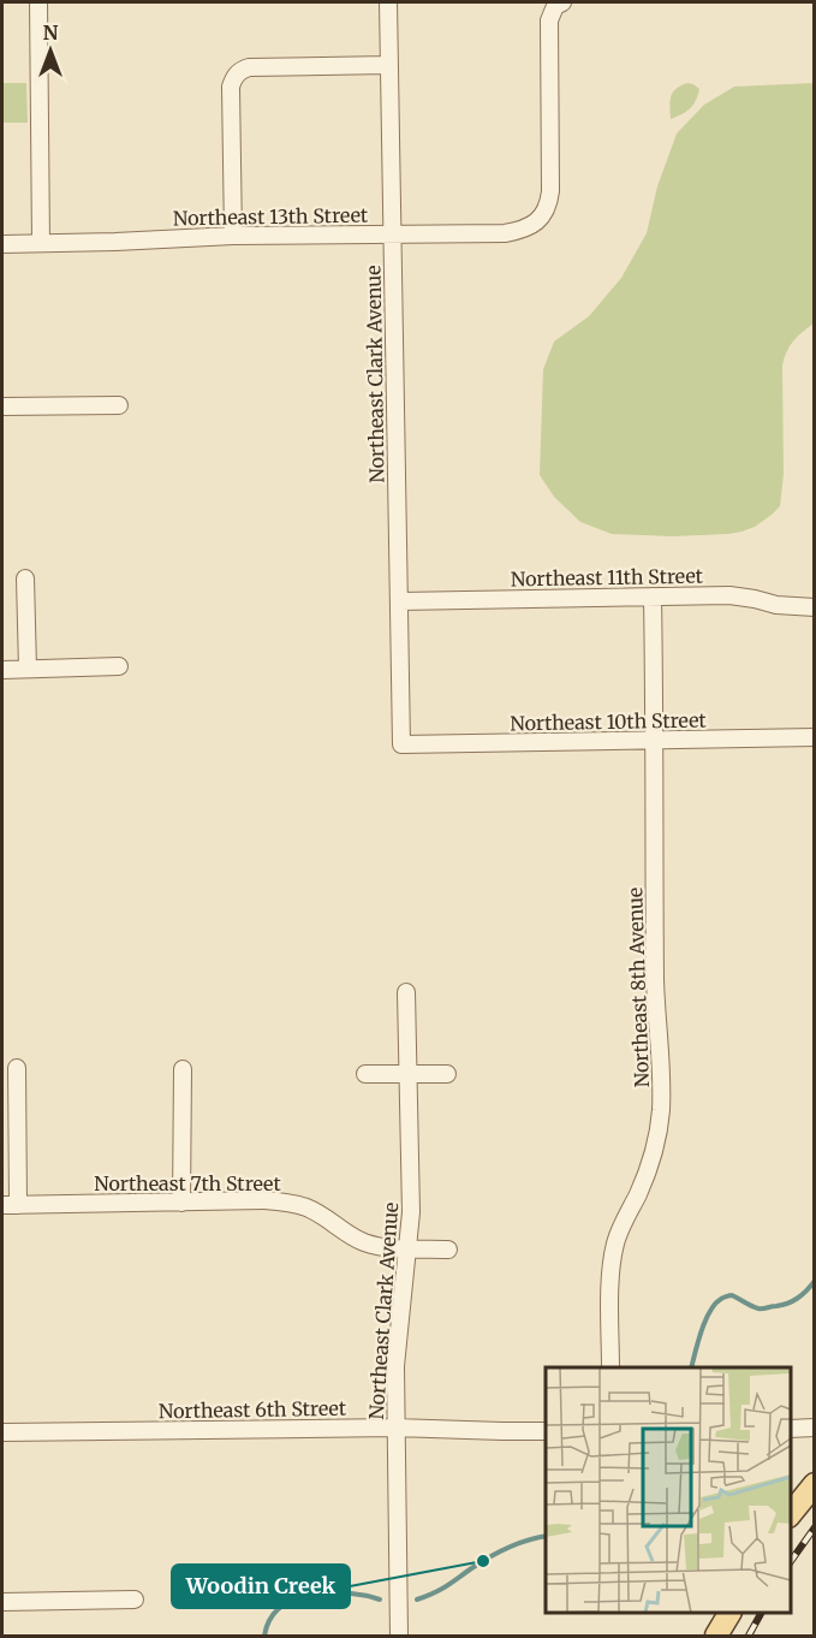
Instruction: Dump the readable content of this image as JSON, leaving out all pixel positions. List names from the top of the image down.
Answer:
{
  "streets": {
    "street": [
      "Northeast 13th Street",
      "Northeast Clark Avenue",
      "Northeast 11th Street",
      "Northeast 10th Street",
      "Northeast 8th Avenue",
      "Northeast 7th Street",
      "Northeast 6th Street"
    ]
  },
  "crossings": [
    ["Northeast 13th Street", "Northeast Clark Avenue"],
    ["Northeast Clark Avenue", "Northeast 11th Street"],
    ["Northeast Clark Avenue", "Northeast 10th Street"],
    ["Northeast Clark Avenue", "Northeast 7th Street"],
    ["Northeast Clark Avenue", "Northeast 6th Street"],
    ["Northeast 11th Street", "Northeast 8th Avenue"],
    ["Northeast 10th Street", "Northeast 8th Avenue"]
  ],
  "places": ["Woodin Creek"],
  "north": "top"
}
